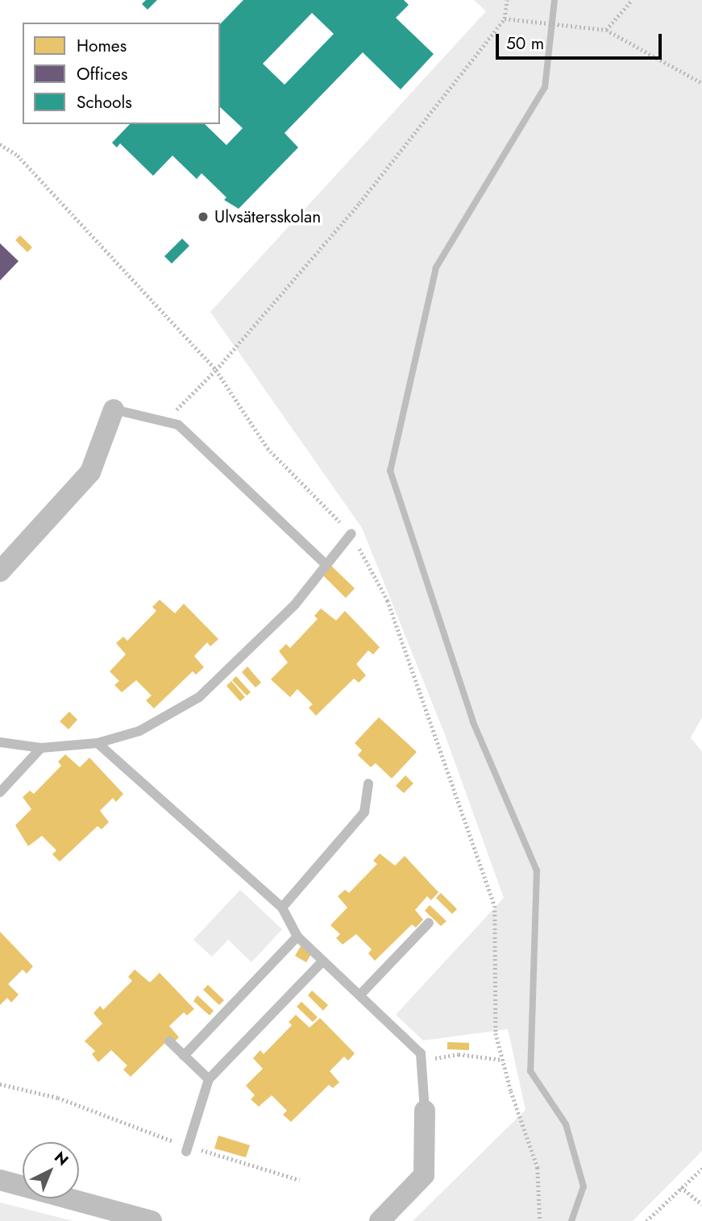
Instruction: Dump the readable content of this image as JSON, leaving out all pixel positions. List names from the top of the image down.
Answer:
{
  "places": ["Ulvsätersskolan"],
  "legend": ["Homes", "Offices", "Schools"],
  "scale_bar": "50 m",
  "north": "top right"
}
